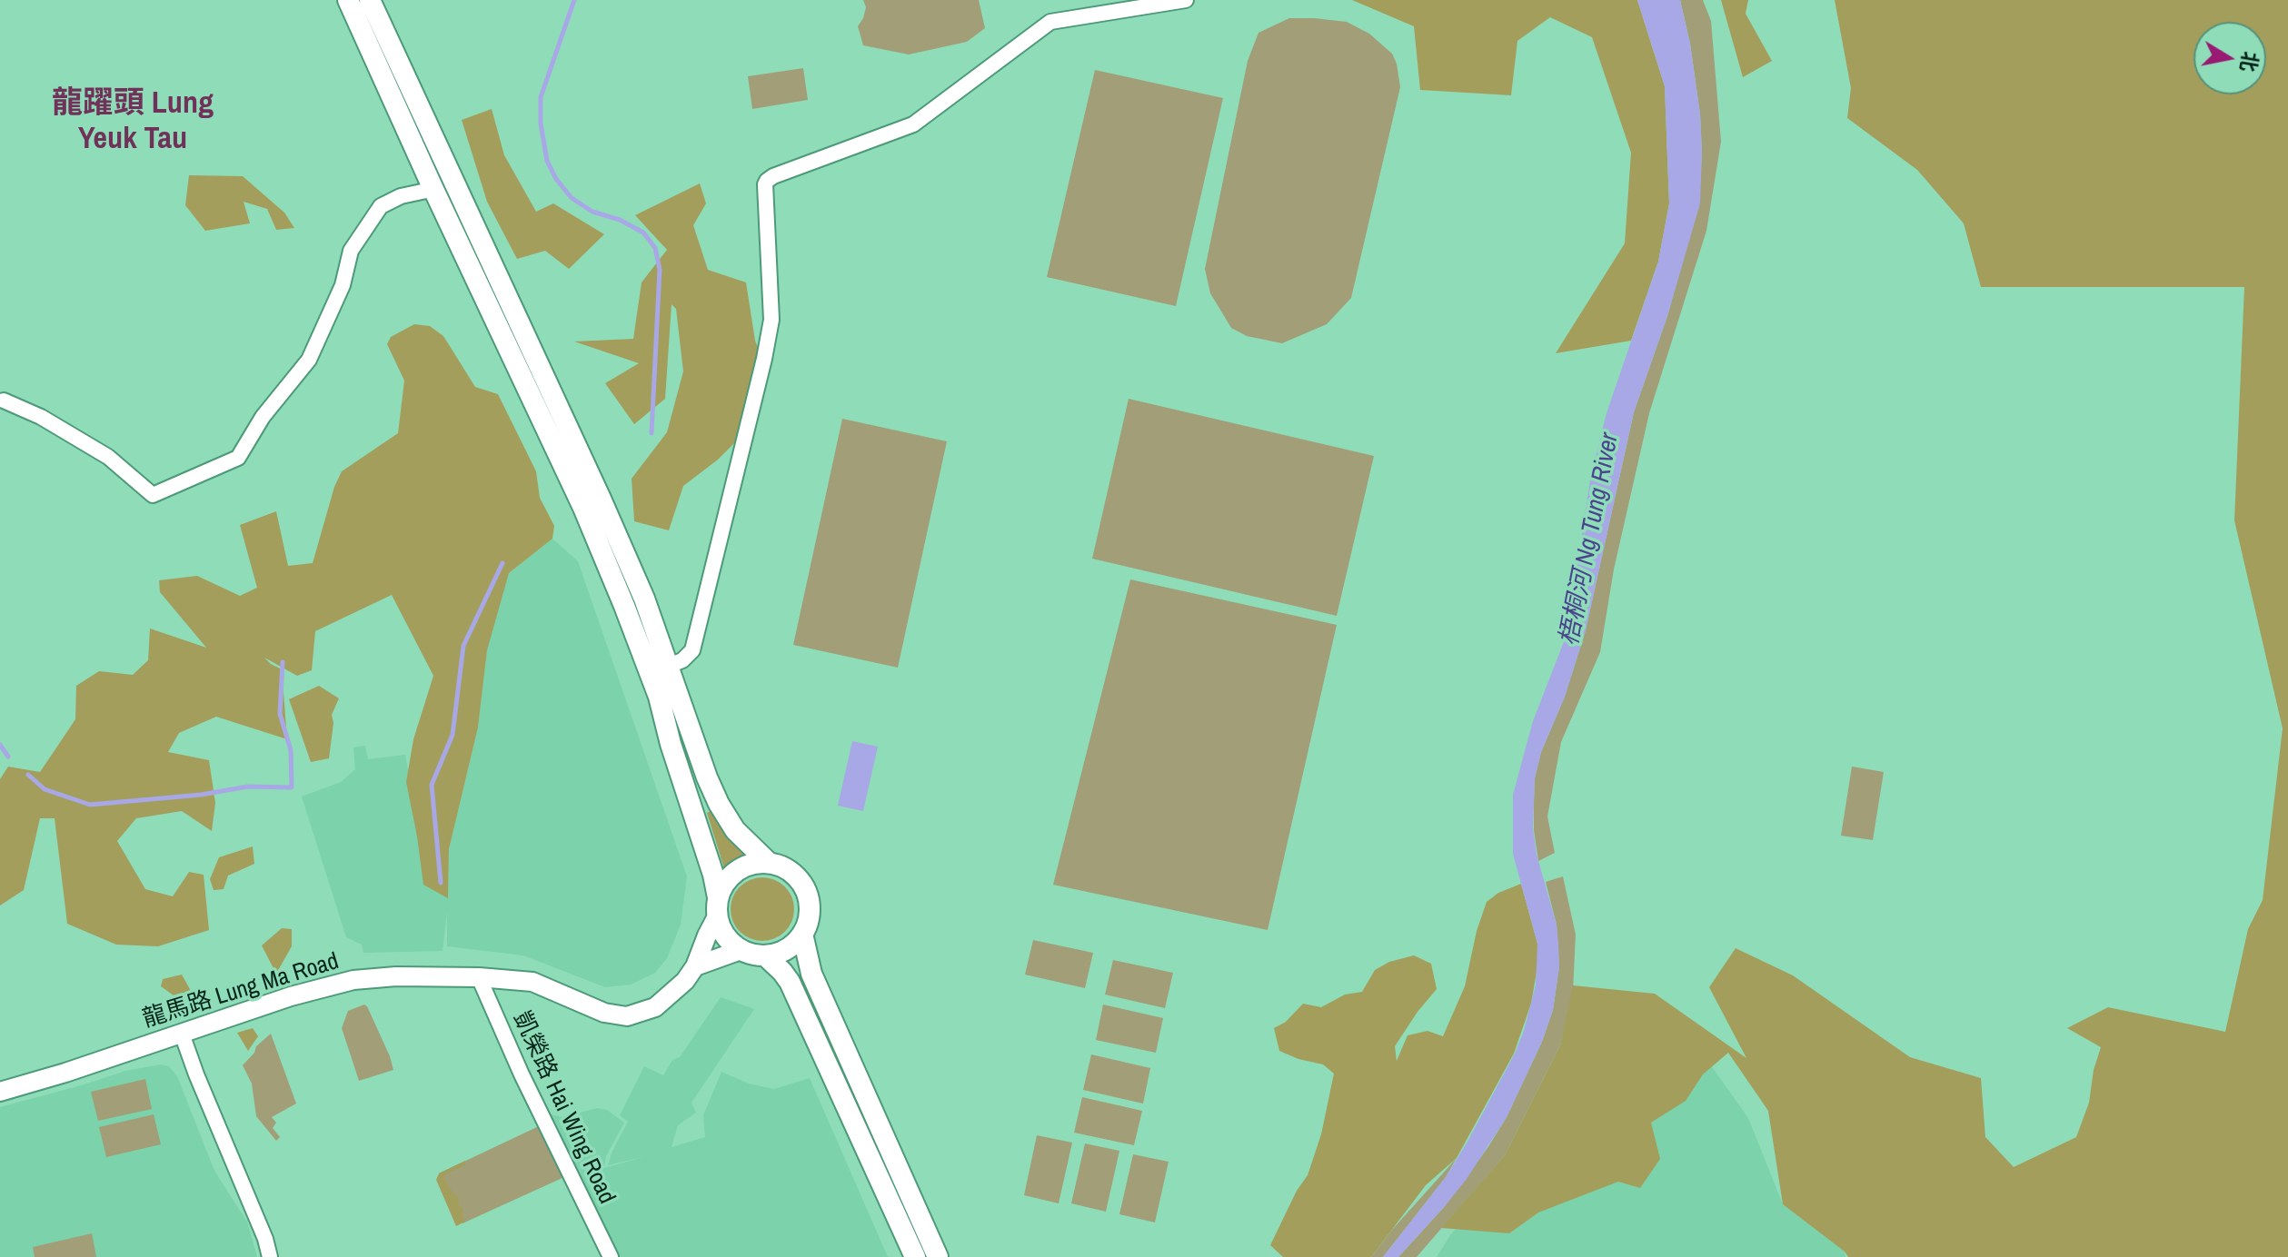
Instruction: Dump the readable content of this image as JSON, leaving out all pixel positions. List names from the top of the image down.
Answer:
{
  "streets": {
    "street": ["龍馬路 Lung Ma Road", "凱榮路 Hai Wing Road"]
  },
  "crossings": [
    ["龍馬路 Lung Ma Road", "凱榮路 Hai Wing Road"]
  ],
  "districts": ["龍躍頭 Lung Yeuk Tau"],
  "water": ["梧桐河 Ng Tung River"],
  "north": "right"
}
